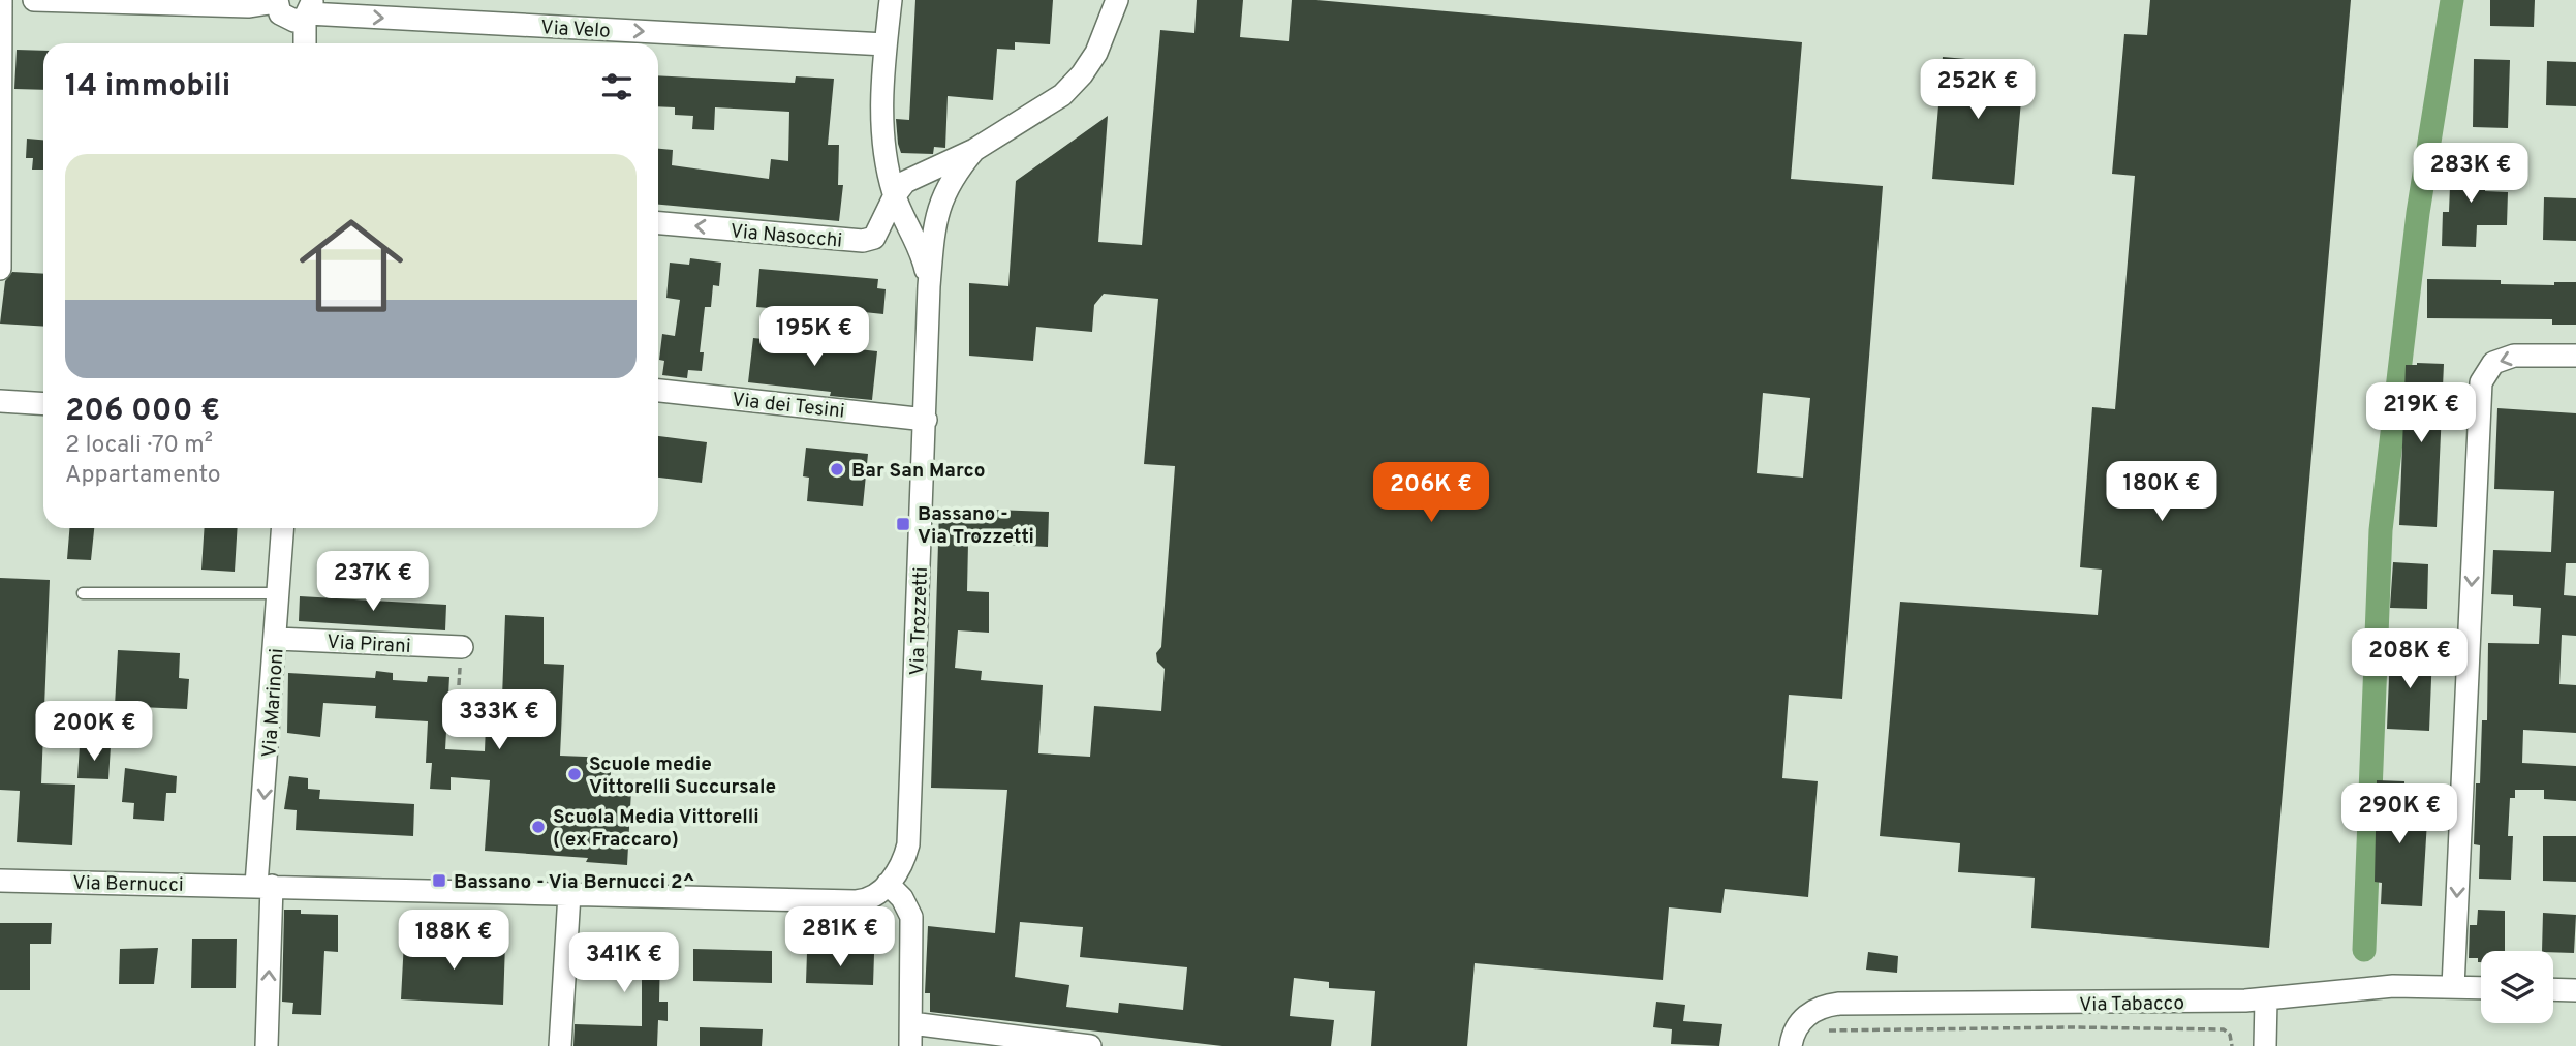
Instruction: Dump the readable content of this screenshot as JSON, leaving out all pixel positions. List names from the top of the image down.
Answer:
{
  "streets": {
    "street": [
      "Via Velo",
      "Via Nasocchi",
      "Via dei Tesini",
      "Via Trozzetti",
      "Via Pirani",
      "Via Marinoni",
      "Via Bernucci",
      "Via Tabacco"
    ]
  },
  "crossings": [
    ["Via Nasocchi", "Via Trozzetti"],
    ["Via dei Tesini", "Via Trozzetti"],
    ["Via Trozzetti", "Via Bernucci"],
    ["Via Pirani", "Via Marinoni"],
    ["Via Marinoni", "Via Bernucci"]
  ],
  "one_way": ["Via Velo", "Via Nasocchi"],
  "places": {
    "other": ["Bar San Marco", "Scuole medie Vittorelli Succursale", "Scuola Media Vittorelli ( ex Fraccaro)"],
    "transit": ["Bassano - Via Trozzetti", "Bassano - Via Bernucci 2^"]
  },
  "page": {
    "heading": "14 immobili",
    "price": [
      "252K €",
      "283K €",
      "195K €",
      "219K €",
      "180K €",
      "206K €",
      "237K €",
      "208K €",
      "333K €",
      "200K €",
      "290K €",
      "281K €",
      "188K €",
      "341K €"
    ],
    "list": [
      {
        "name": "206 000 €",
        "note": "2 locali · 70 m² · Appartamento"
      }
    ]
  }
}
